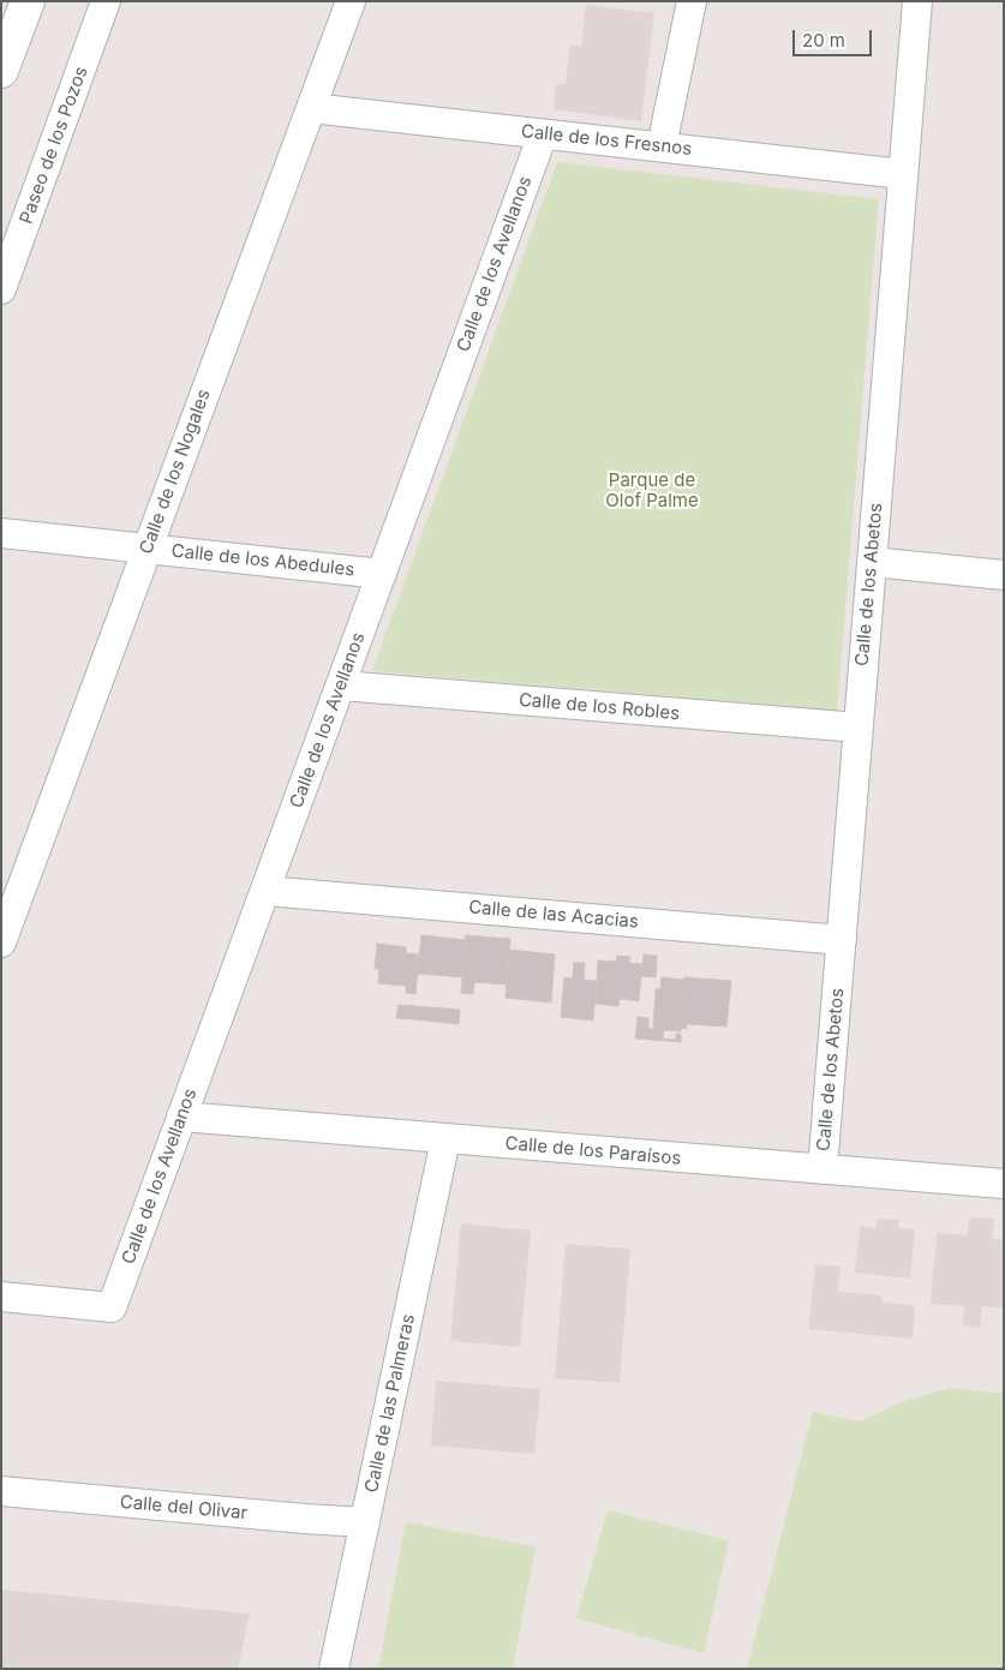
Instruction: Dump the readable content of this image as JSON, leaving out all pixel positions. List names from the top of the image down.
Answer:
{
  "streets": {
    "street": [
      "Calle de los Fresnos",
      "Paseo de los Pozos",
      "Calle de los Avellanos",
      "Calle de los Nogales",
      "Calle de los Abedules",
      "Calle de los Abetos",
      "Calle de los Robles",
      "Calle de las Acacias",
      "Calle de los Paraísos",
      "Calle de las Palmeras",
      "Calle del Olivar"
    ]
  },
  "crossings": [
    ["Calle de los Fresnos", "Calle de los Avellanos"],
    ["Calle de los Fresnos", "Calle de los Nogales"],
    ["Calle de los Fresnos", "Calle de los Abetos"],
    ["Calle de los Avellanos", "Calle de los Abedules"],
    ["Calle de los Avellanos", "Calle de los Robles"],
    ["Calle de los Avellanos", "Calle de las Acacias"],
    ["Calle de los Avellanos", "Calle de los Paraísos"],
    ["Calle de los Nogales", "Calle de los Abedules"],
    ["Calle de los Abetos", "Calle de los Robles"],
    ["Calle de los Abetos", "Calle de las Acacias"],
    ["Calle de los Abetos", "Calle de los Paraísos"],
    ["Calle de los Paraísos", "Calle de las Palmeras"],
    ["Calle de las Palmeras", "Calle del Olivar"]
  ],
  "parks": ["Parque de Olof Palme"],
  "scale_bar": "20 m"
}
